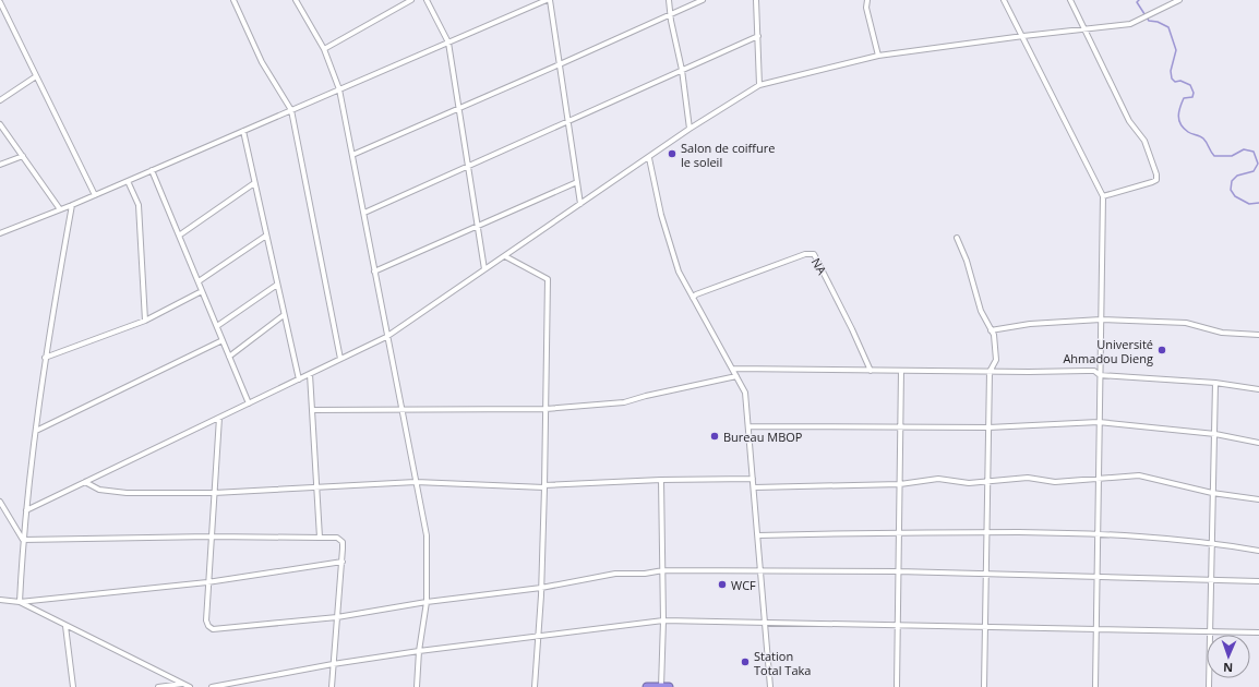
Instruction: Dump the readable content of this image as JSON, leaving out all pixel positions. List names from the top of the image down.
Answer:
{
  "streets": {
    "street": ["NA"]
  },
  "places": [
    "Salon de coiffure le soleil",
    "Université Ahmadou Dieng",
    "Bureau MBOP",
    "WCF",
    "Station Total Taka"
  ],
  "north": "bottom"
}
